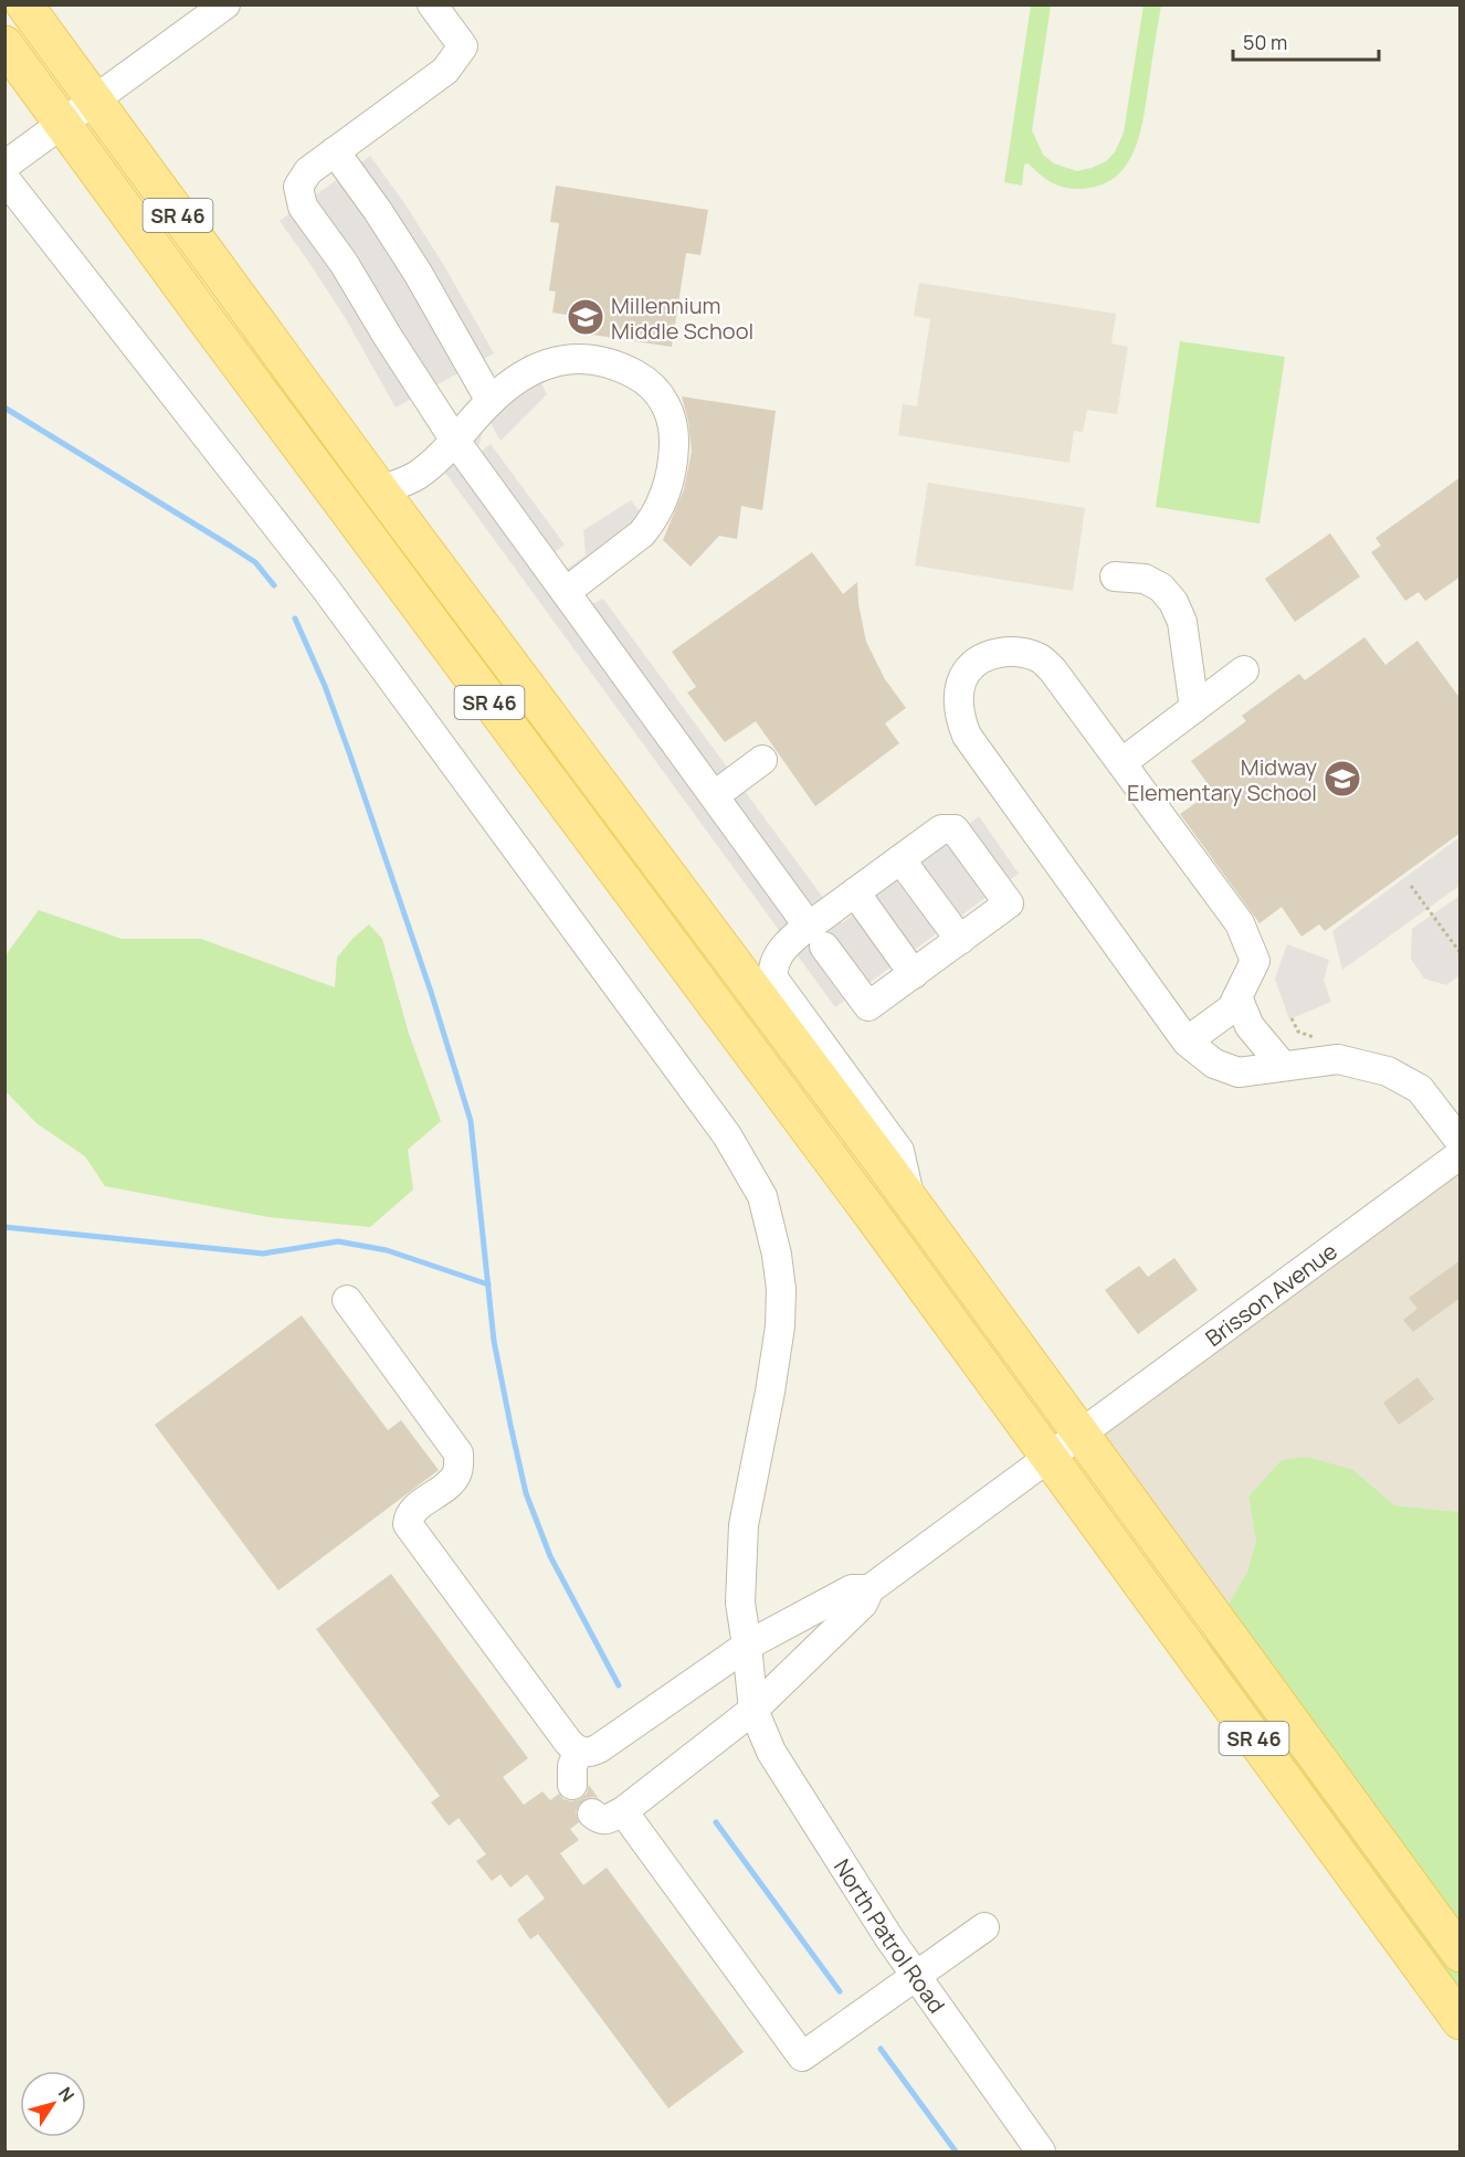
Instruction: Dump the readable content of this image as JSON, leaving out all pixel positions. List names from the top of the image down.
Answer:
{
  "streets": {
    "main road": ["SR 46"],
    "street": ["Brisson Avenue", "North Patrol Road"]
  },
  "crossings": [
    ["SR 46", "Brisson Avenue"]
  ],
  "places": {
    "school or university": ["Millennium Middle School", "Midway Elementary School"]
  },
  "scale_bar": "50 m",
  "north": "top right"
}
